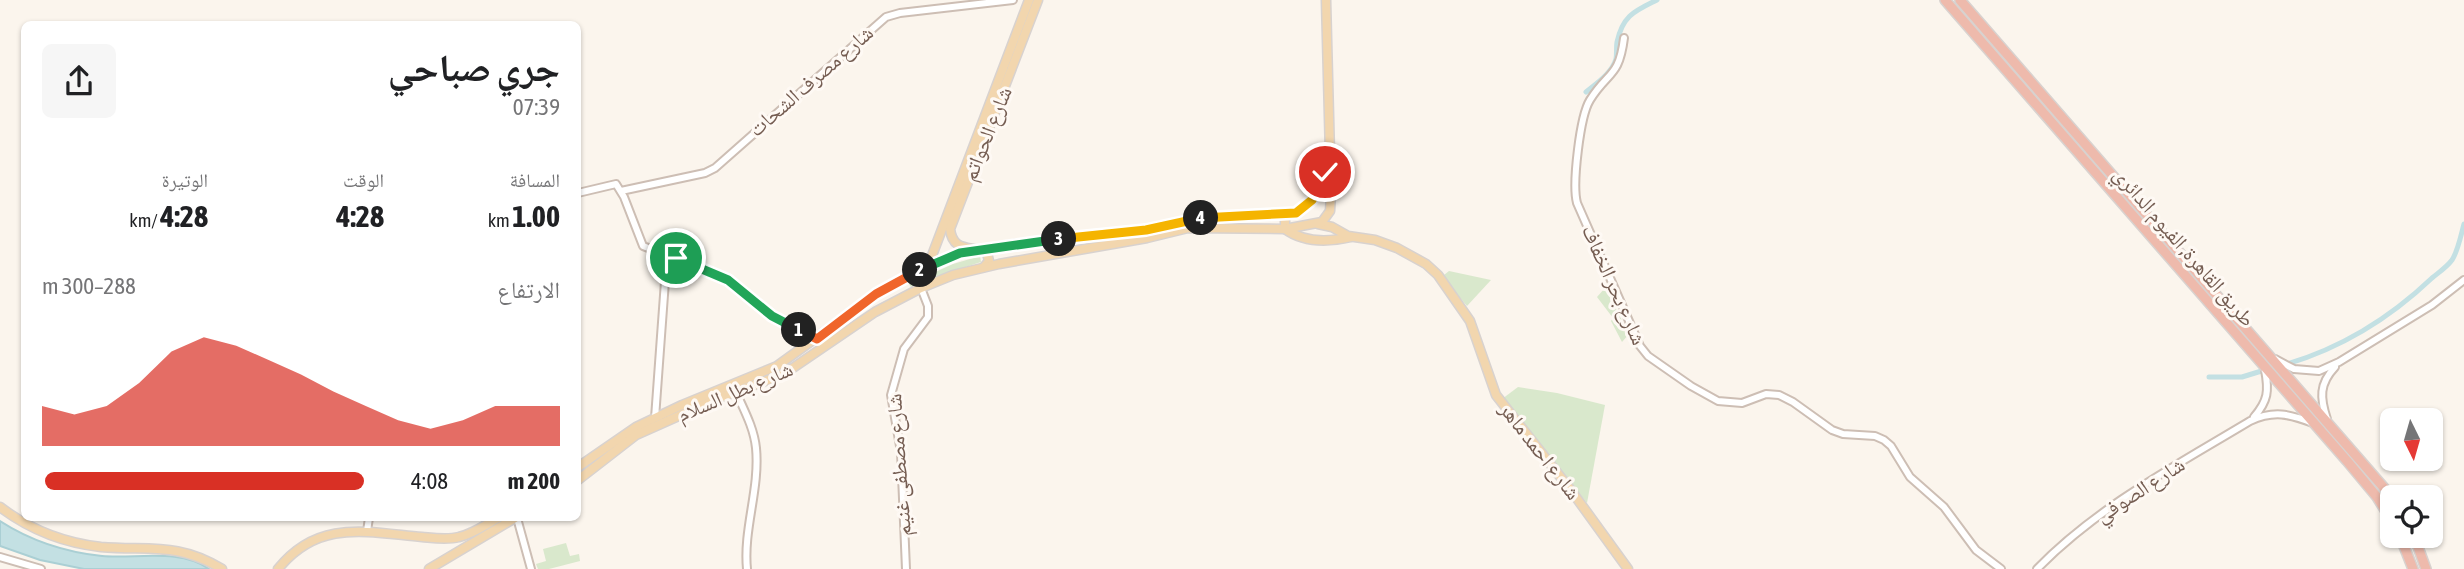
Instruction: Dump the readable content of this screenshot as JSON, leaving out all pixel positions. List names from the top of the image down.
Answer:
{
  "streets": {
    "highway": ["طريق القاهرة, الفيوم الدائري"],
    "main road": ["شارع الحواتم", "شارع بطل السلام", "شارع احمد ماهر"],
    "street": [
      "شارع مصرف الشحات",
      "شارع بحر الخفاف",
      "شارع مصطفى غنيم",
      "شارع الصوفي"
    ]
  },
  "crossings": [
    ["شارع الحواتم", "شارع بطل السلام"],
    ["طريق القاهرة, الفيوم الدائري", "شارع الصوفي"],
    ["شارع بطل السلام", "شارع احمد ماهر"],
    ["شارع بطل السلام", "شارع مصطفى غنيم"]
  ],
  "north": "bottom",
  "page": {
    "heading": ["جري صباحي", "07:39"],
    "stats": [
      ["المسافة", "1.00 km"],
      ["الوقت", "4:28"],
      ["الوتيرة", "4:28 /km"]
    ],
    "pins": [
      "4",
      "3",
      "2",
      "1"
    ],
    "chart": ["الارتفاع", "288–300 m"],
    "list": [
      {
        "name": "200 m",
        "note": "4:08"
      }
    ]
  }
}
